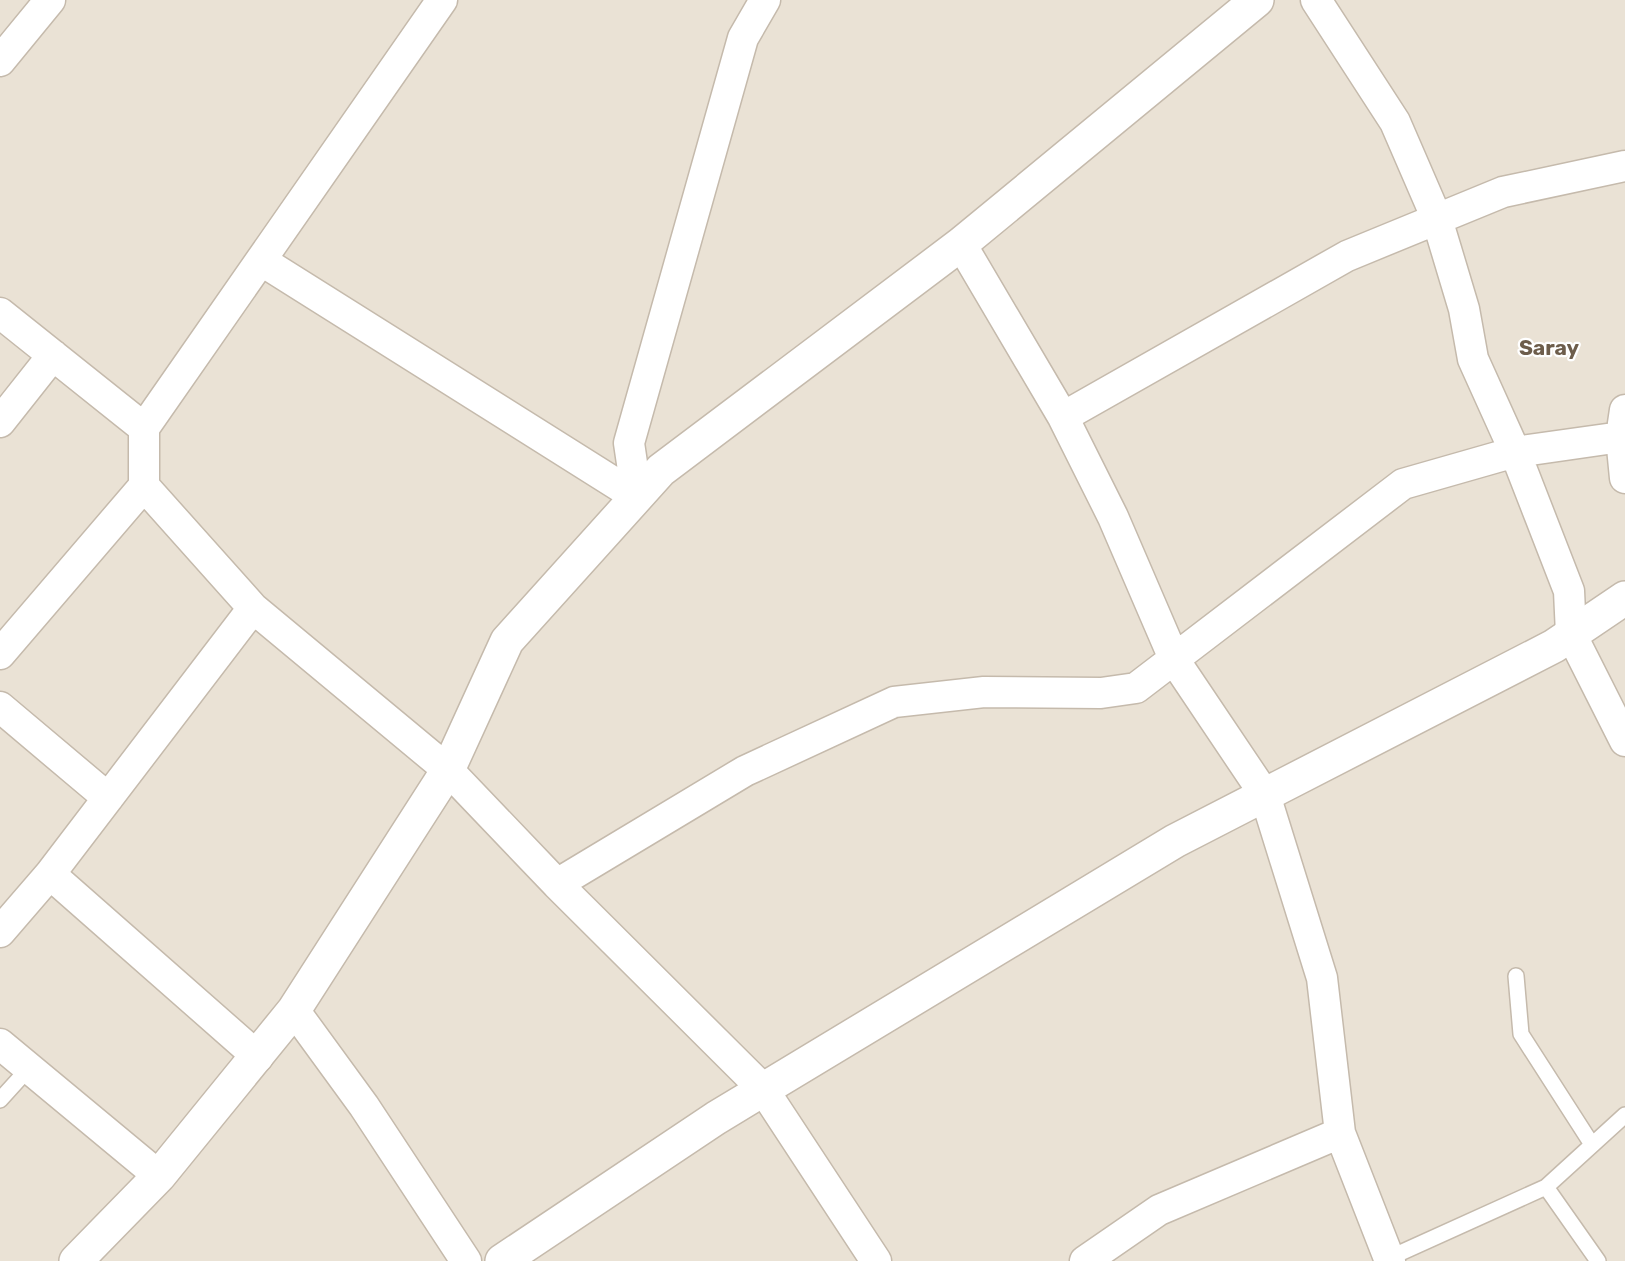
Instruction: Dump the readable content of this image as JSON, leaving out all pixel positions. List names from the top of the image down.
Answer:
{
  "districts": ["Saray"]
}
